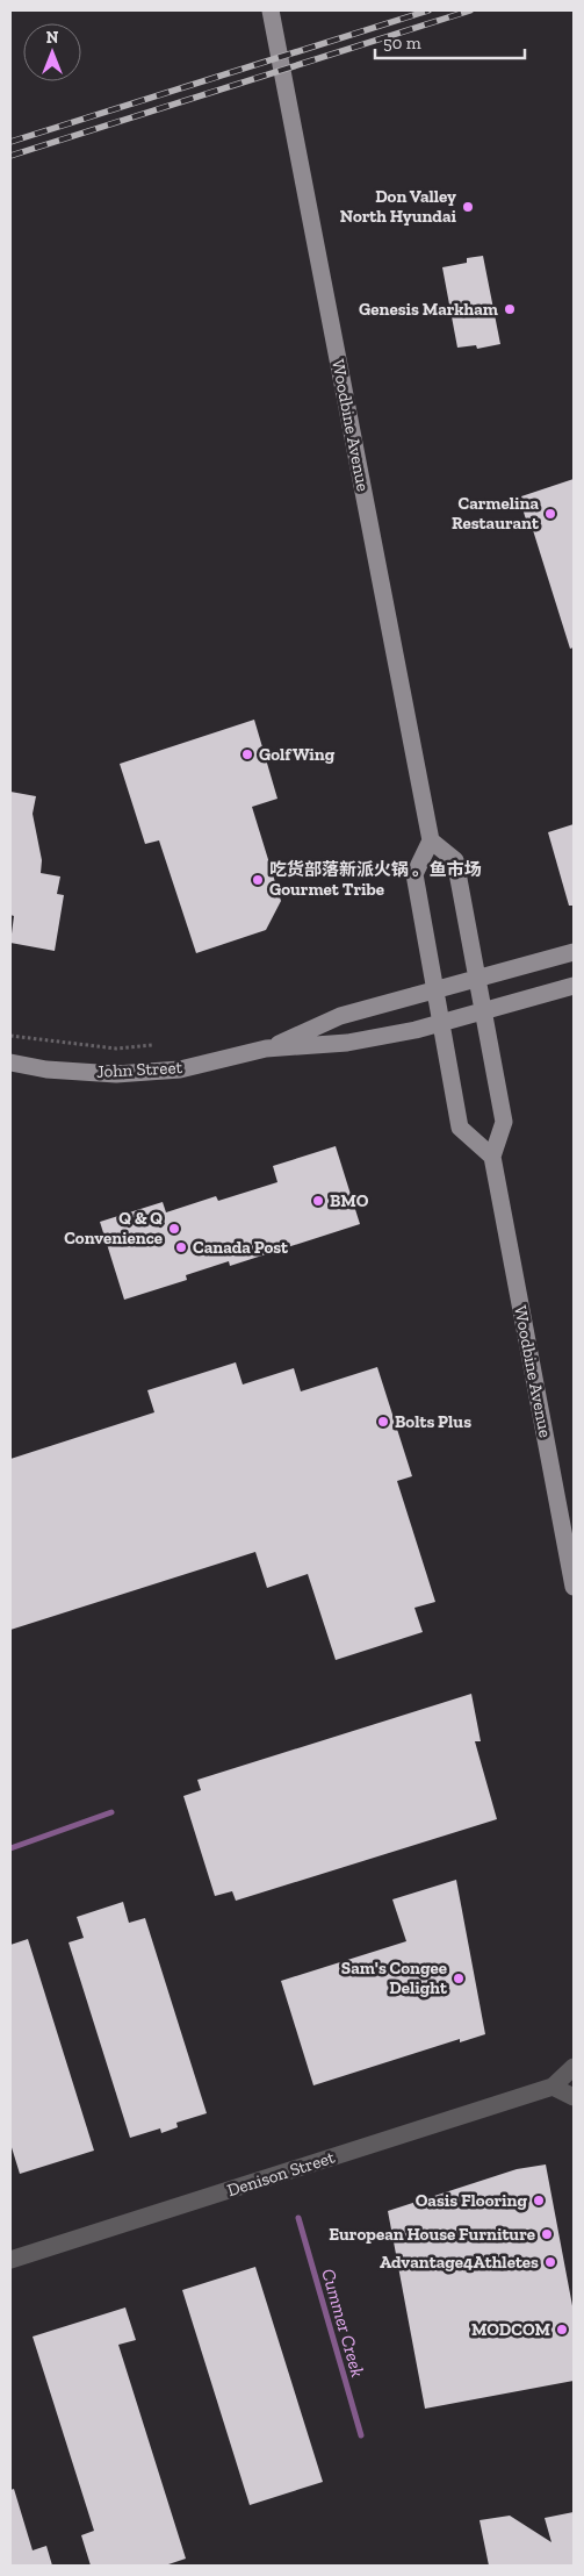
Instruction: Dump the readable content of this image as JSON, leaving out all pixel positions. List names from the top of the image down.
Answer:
{
  "streets": {
    "main road": ["Woodbine Avenue", "John Street"],
    "street": ["Denison Street"]
  },
  "crossings": [
    ["Woodbine Avenue", "John Street"]
  ],
  "water": ["Cummer Creek"],
  "places": [
    "Don Valley North Hyundai",
    "Genesis Markham",
    "Carmelina Restaurant",
    "GolfWing",
    "吃货部落新派火锅 。鱼市场 Gourmet Tribe",
    "BMO",
    "Q & Q Convenience",
    "Canada Post",
    "Bolts Plus",
    "Sam's Congee Delight",
    "Oasis Flooring",
    "European House Furniture",
    "Advantage4Athletes",
    "MODCOM"
  ],
  "scale_bar": "50 m",
  "north": "top"
}
